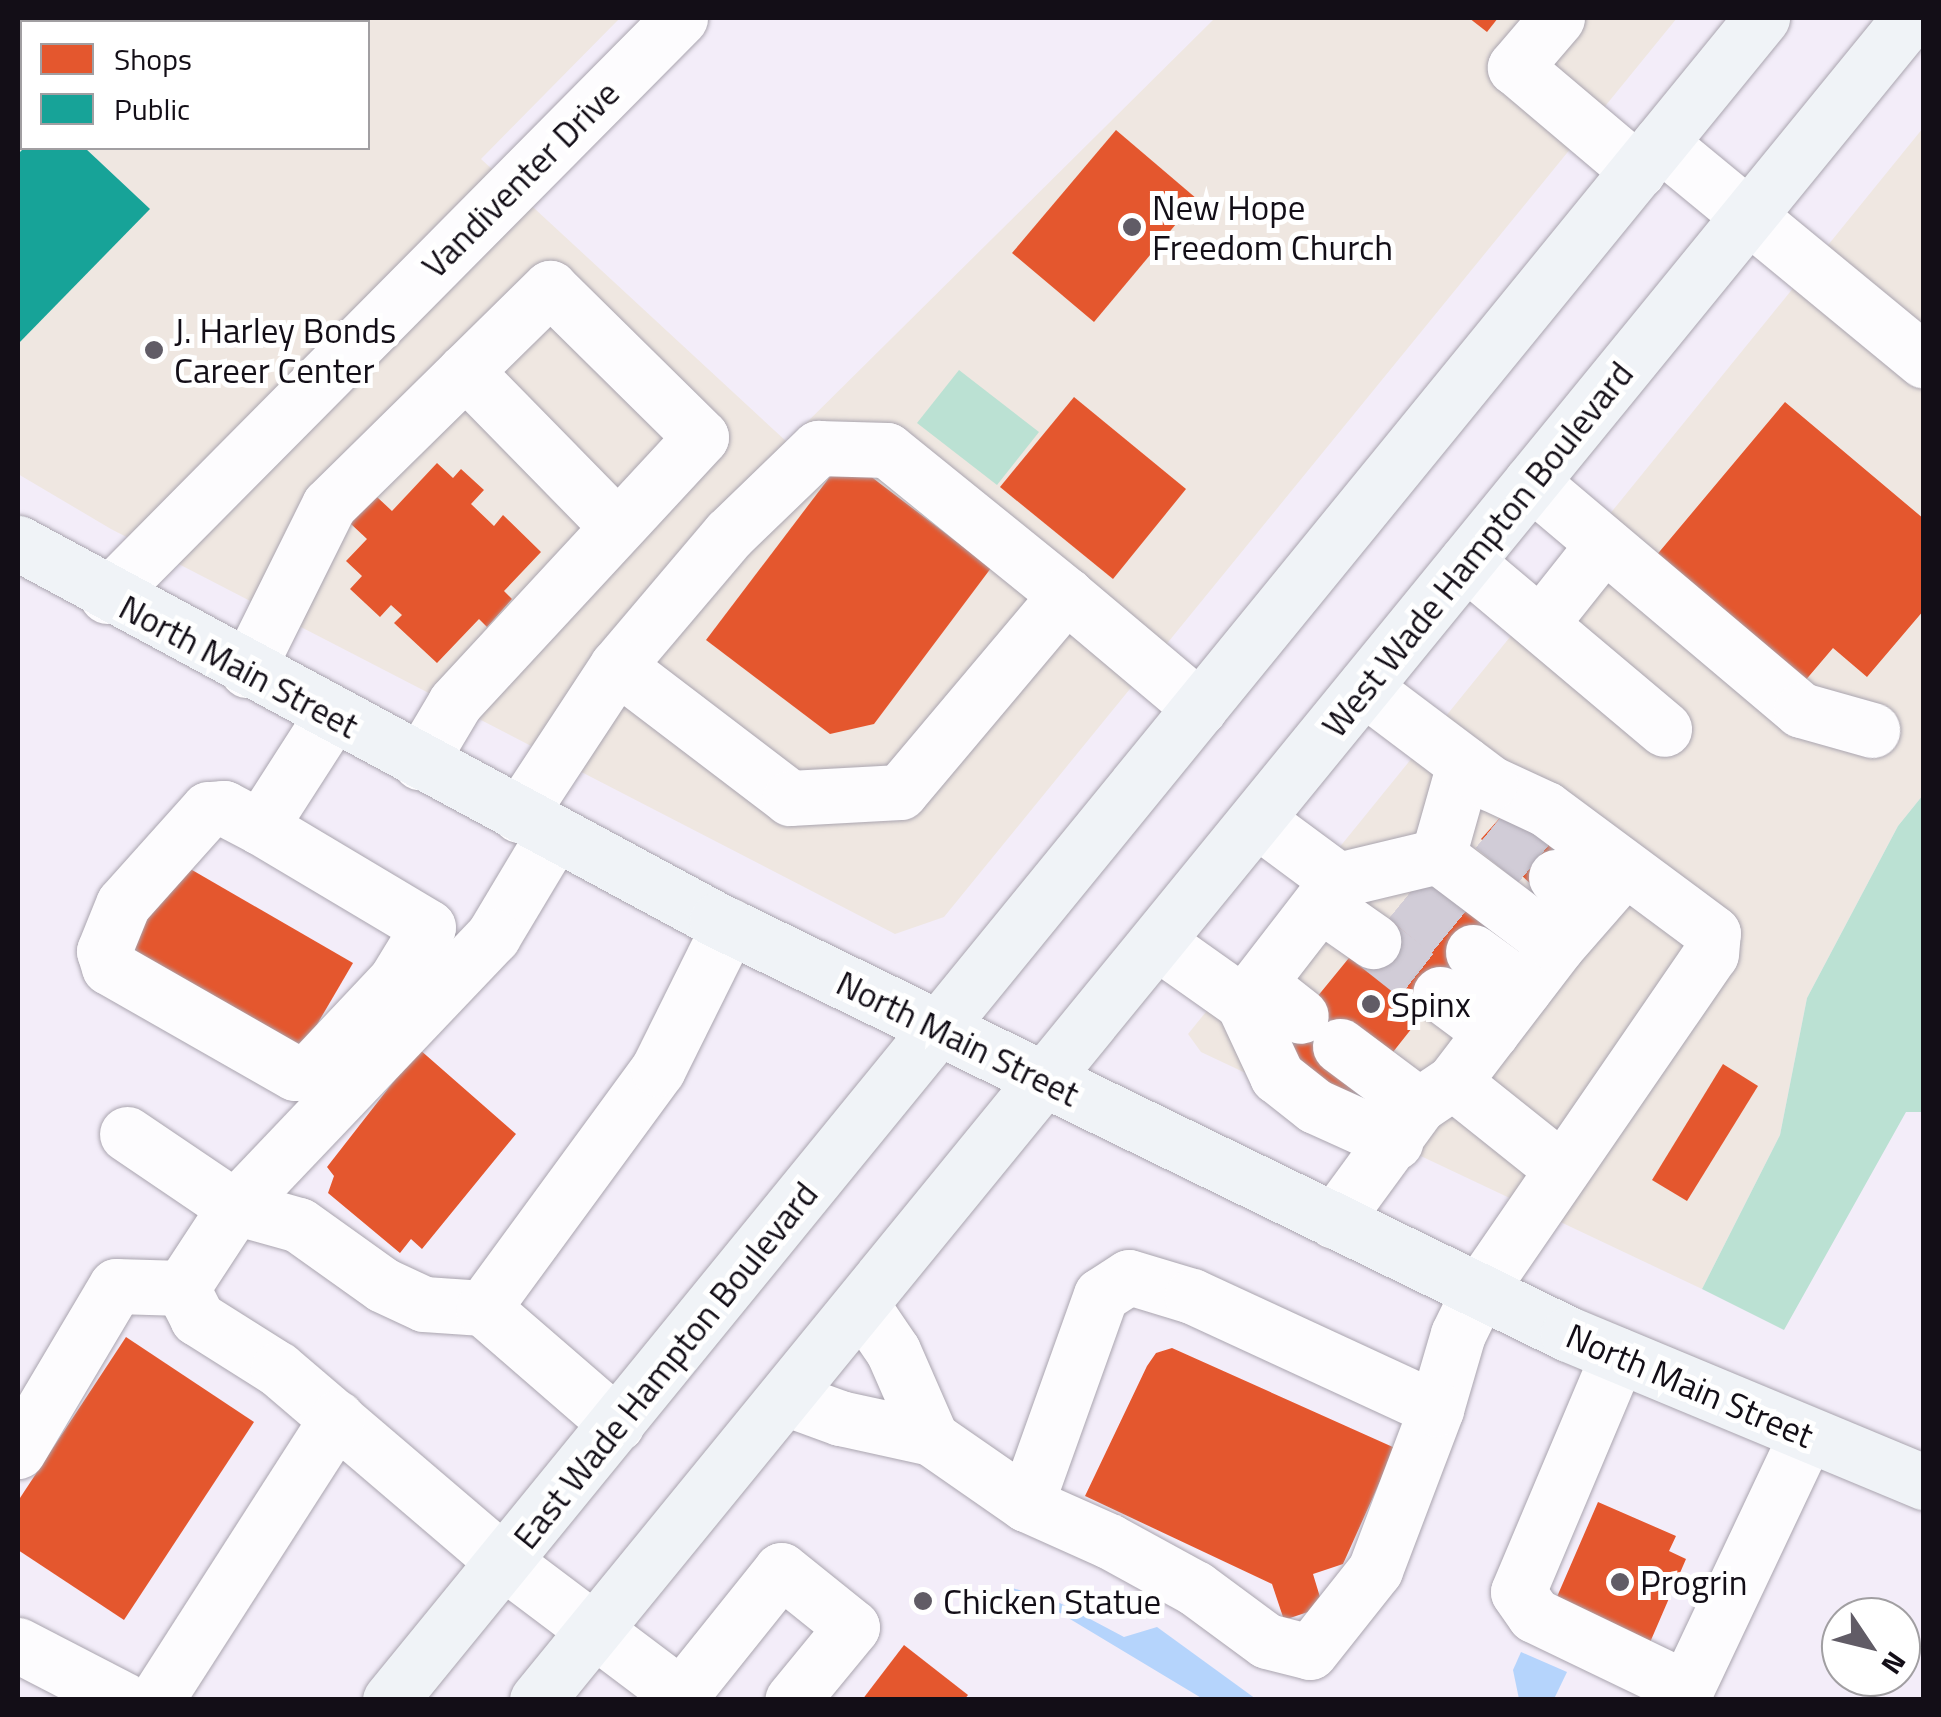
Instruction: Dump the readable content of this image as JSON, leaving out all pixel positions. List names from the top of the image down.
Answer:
{
  "streets": {
    "main road": ["West Wade Hampton Boulevard", "North Main Street", "East Wade Hampton Boulevard"],
    "street": ["Vandiventer Drive"]
  },
  "crossings": [
    ["Vandiventer Drive", "North Main Street"],
    ["West Wade Hampton Boulevard", "North Main Street"],
    ["North Main Street", "East Wade Hampton Boulevard"]
  ],
  "places": [
    "New Hope Freedom Church",
    "J. Harley Bonds Career Center",
    "Spinx",
    "Progrin",
    "Chicken Statue"
  ],
  "legend": ["Shops", "Public"],
  "north": "bottom right"
}
